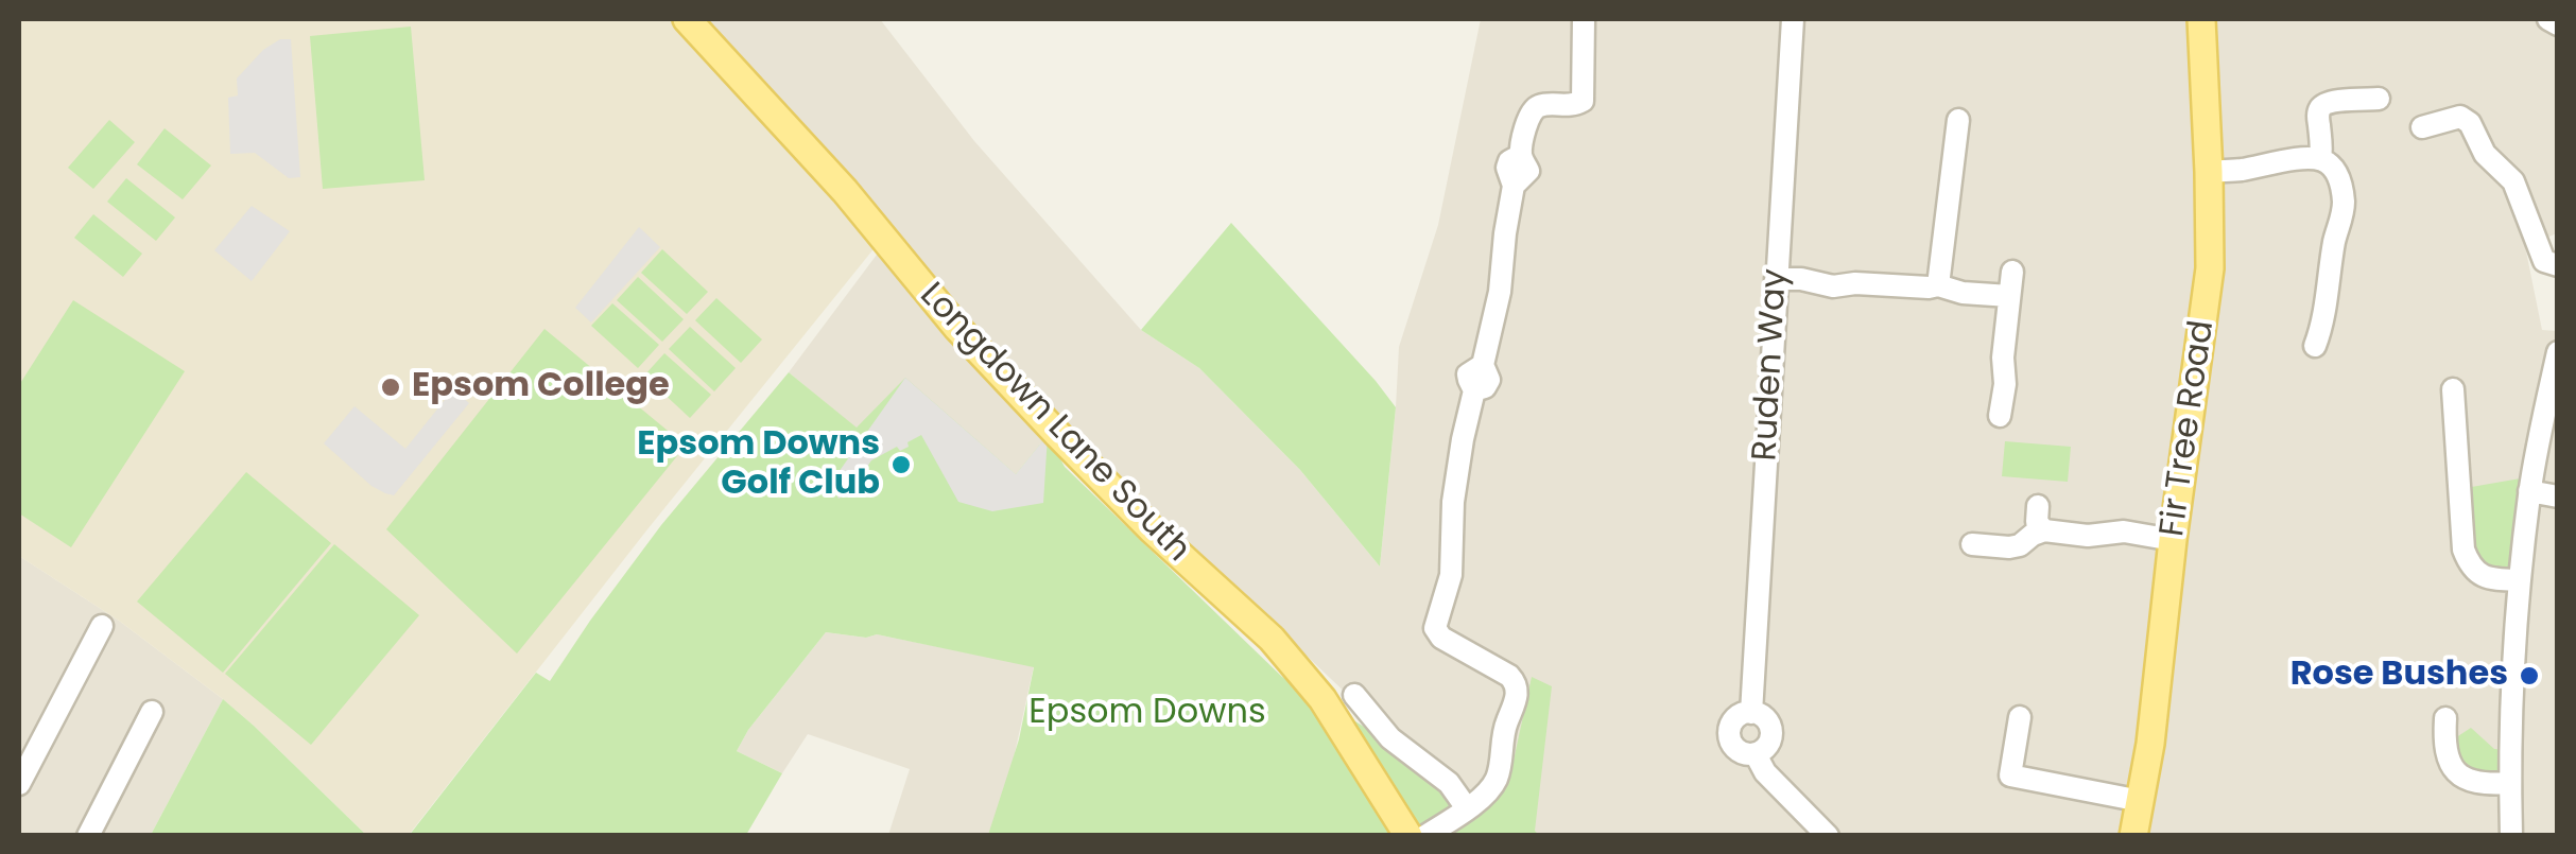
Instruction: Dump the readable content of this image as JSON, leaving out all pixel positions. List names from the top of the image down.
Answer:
{
  "streets": {
    "main road": ["Longdown Lane South", "Fir Tree Road"],
    "street": ["Ruden Way"]
  },
  "parks": ["Epsom Downs"],
  "places": ["Epsom College", "Epsom Downs Golf Club", "Rose Bushes"]
}
